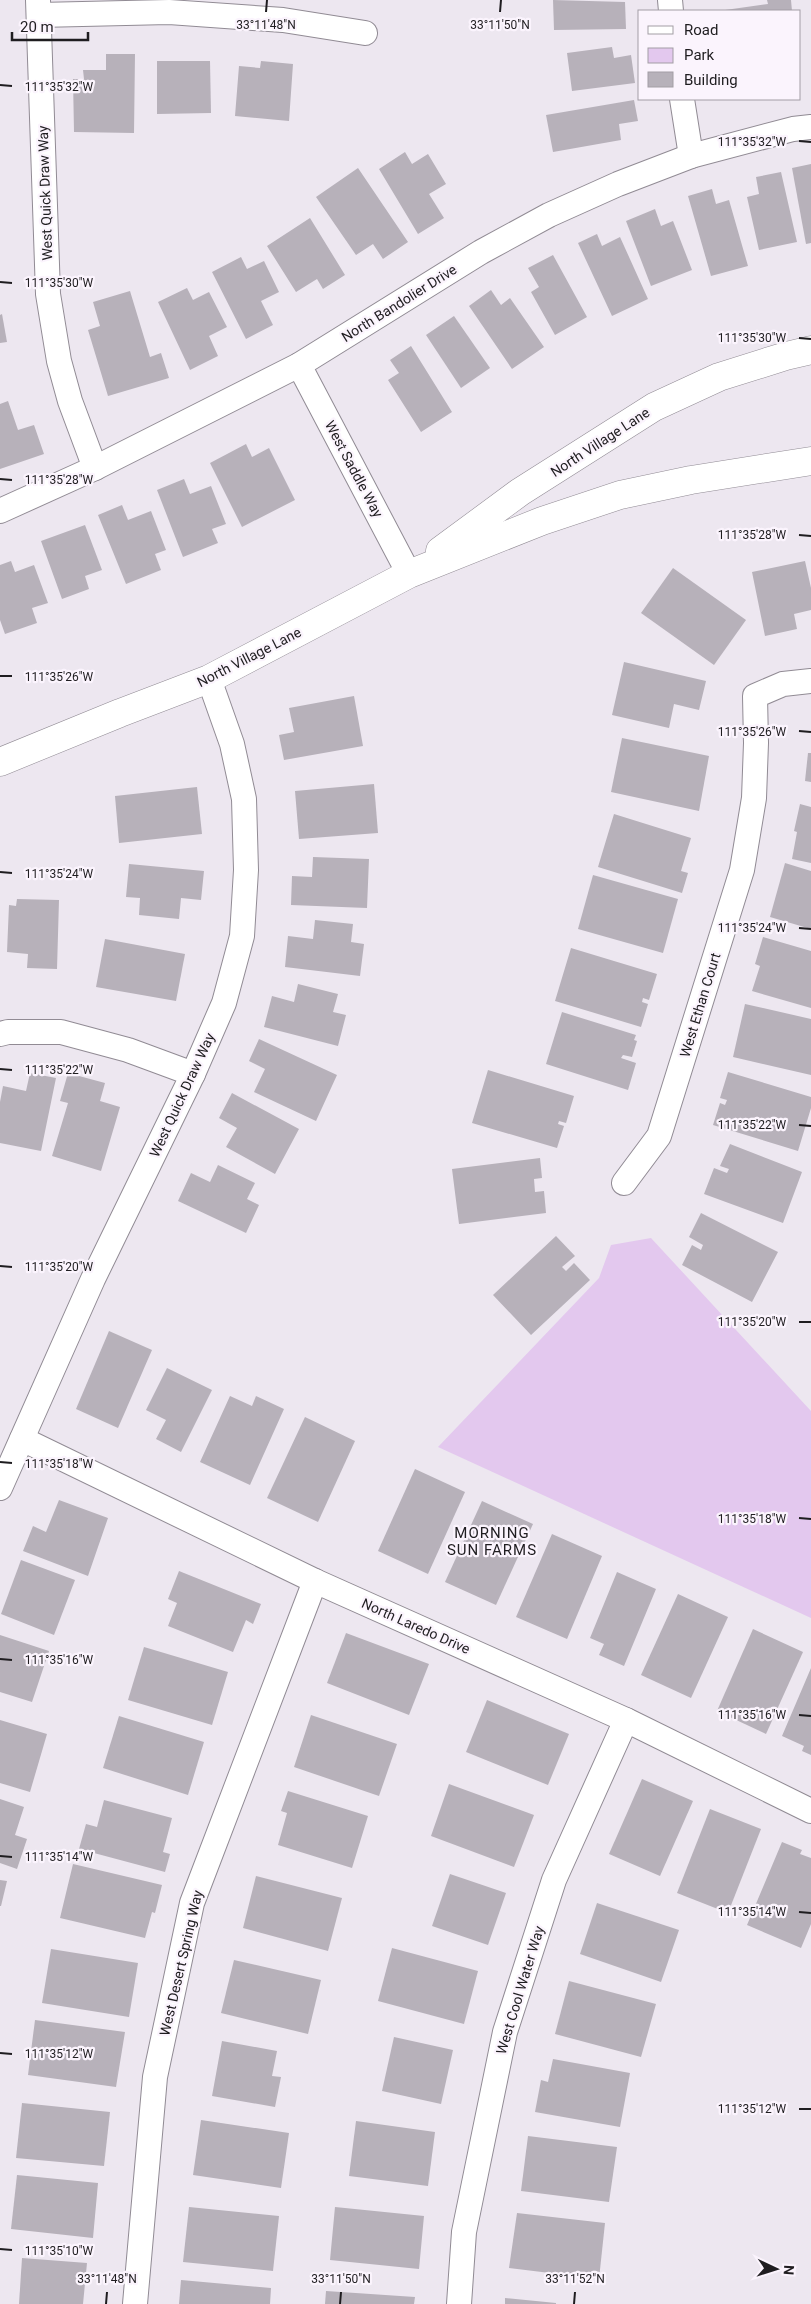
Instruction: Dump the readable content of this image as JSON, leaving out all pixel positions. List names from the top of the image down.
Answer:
{
  "streets": {
    "street": [
      "West Quick Draw Way",
      "North Bandolier Drive",
      "North Village Lane",
      "West Saddle Way",
      "West Ethan Court",
      "North Laredo Drive",
      "West Desert Spring Way",
      "West Cool Water Way"
    ]
  },
  "crossings": [
    ["West Quick Draw Way", "North Bandolier Drive"],
    ["West Quick Draw Way", "North Village Lane"],
    ["West Quick Draw Way", "North Laredo Drive"],
    ["North Bandolier Drive", "West Saddle Way"],
    ["North Village Lane", "West Saddle Way"],
    ["North Laredo Drive", "West Desert Spring Way"],
    ["North Laredo Drive", "West Cool Water Way"]
  ],
  "districts": ["MORNING SUN FARMS"],
  "legend": ["Road", "Park", "Building"],
  "scale_bar": "20 m",
  "north": "right",
  "coordinates": [
    "33°11'48\"N",
    "33°11'50\"N",
    "111°35'32\"W",
    "111°35'30\"W",
    "111°35'28\"W",
    "111°35'26\"W",
    "111°35'24\"W",
    "111°35'22\"W",
    "111°35'20\"W",
    "111°35'18\"W",
    "111°35'16\"W",
    "111°35'14\"W",
    "111°35'12\"W",
    "111°35'10\"W",
    "33°11'52\"N"
  ]
}
